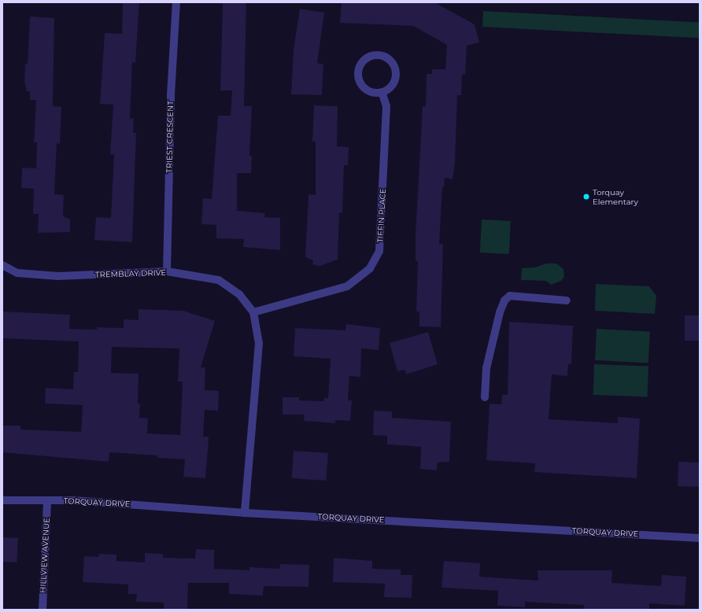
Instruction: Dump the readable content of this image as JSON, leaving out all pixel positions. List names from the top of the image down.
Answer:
{
  "streets": {
    "street": [
      "TRIEST CRESCENT",
      "TIFFIN PLACE",
      "TREMBLAY DRIVE",
      "TORQUAY DRIVE",
      "HILLVIEW AVENUE"
    ]
  },
  "crossings": [
    ["TRIEST CRESCENT", "TREMBLAY DRIVE"],
    ["TIFFIN PLACE", "TREMBLAY DRIVE"],
    ["TREMBLAY DRIVE", "TORQUAY DRIVE"],
    ["TORQUAY DRIVE", "HILLVIEW AVENUE"]
  ],
  "places": ["Torquay Elementary"]
}
